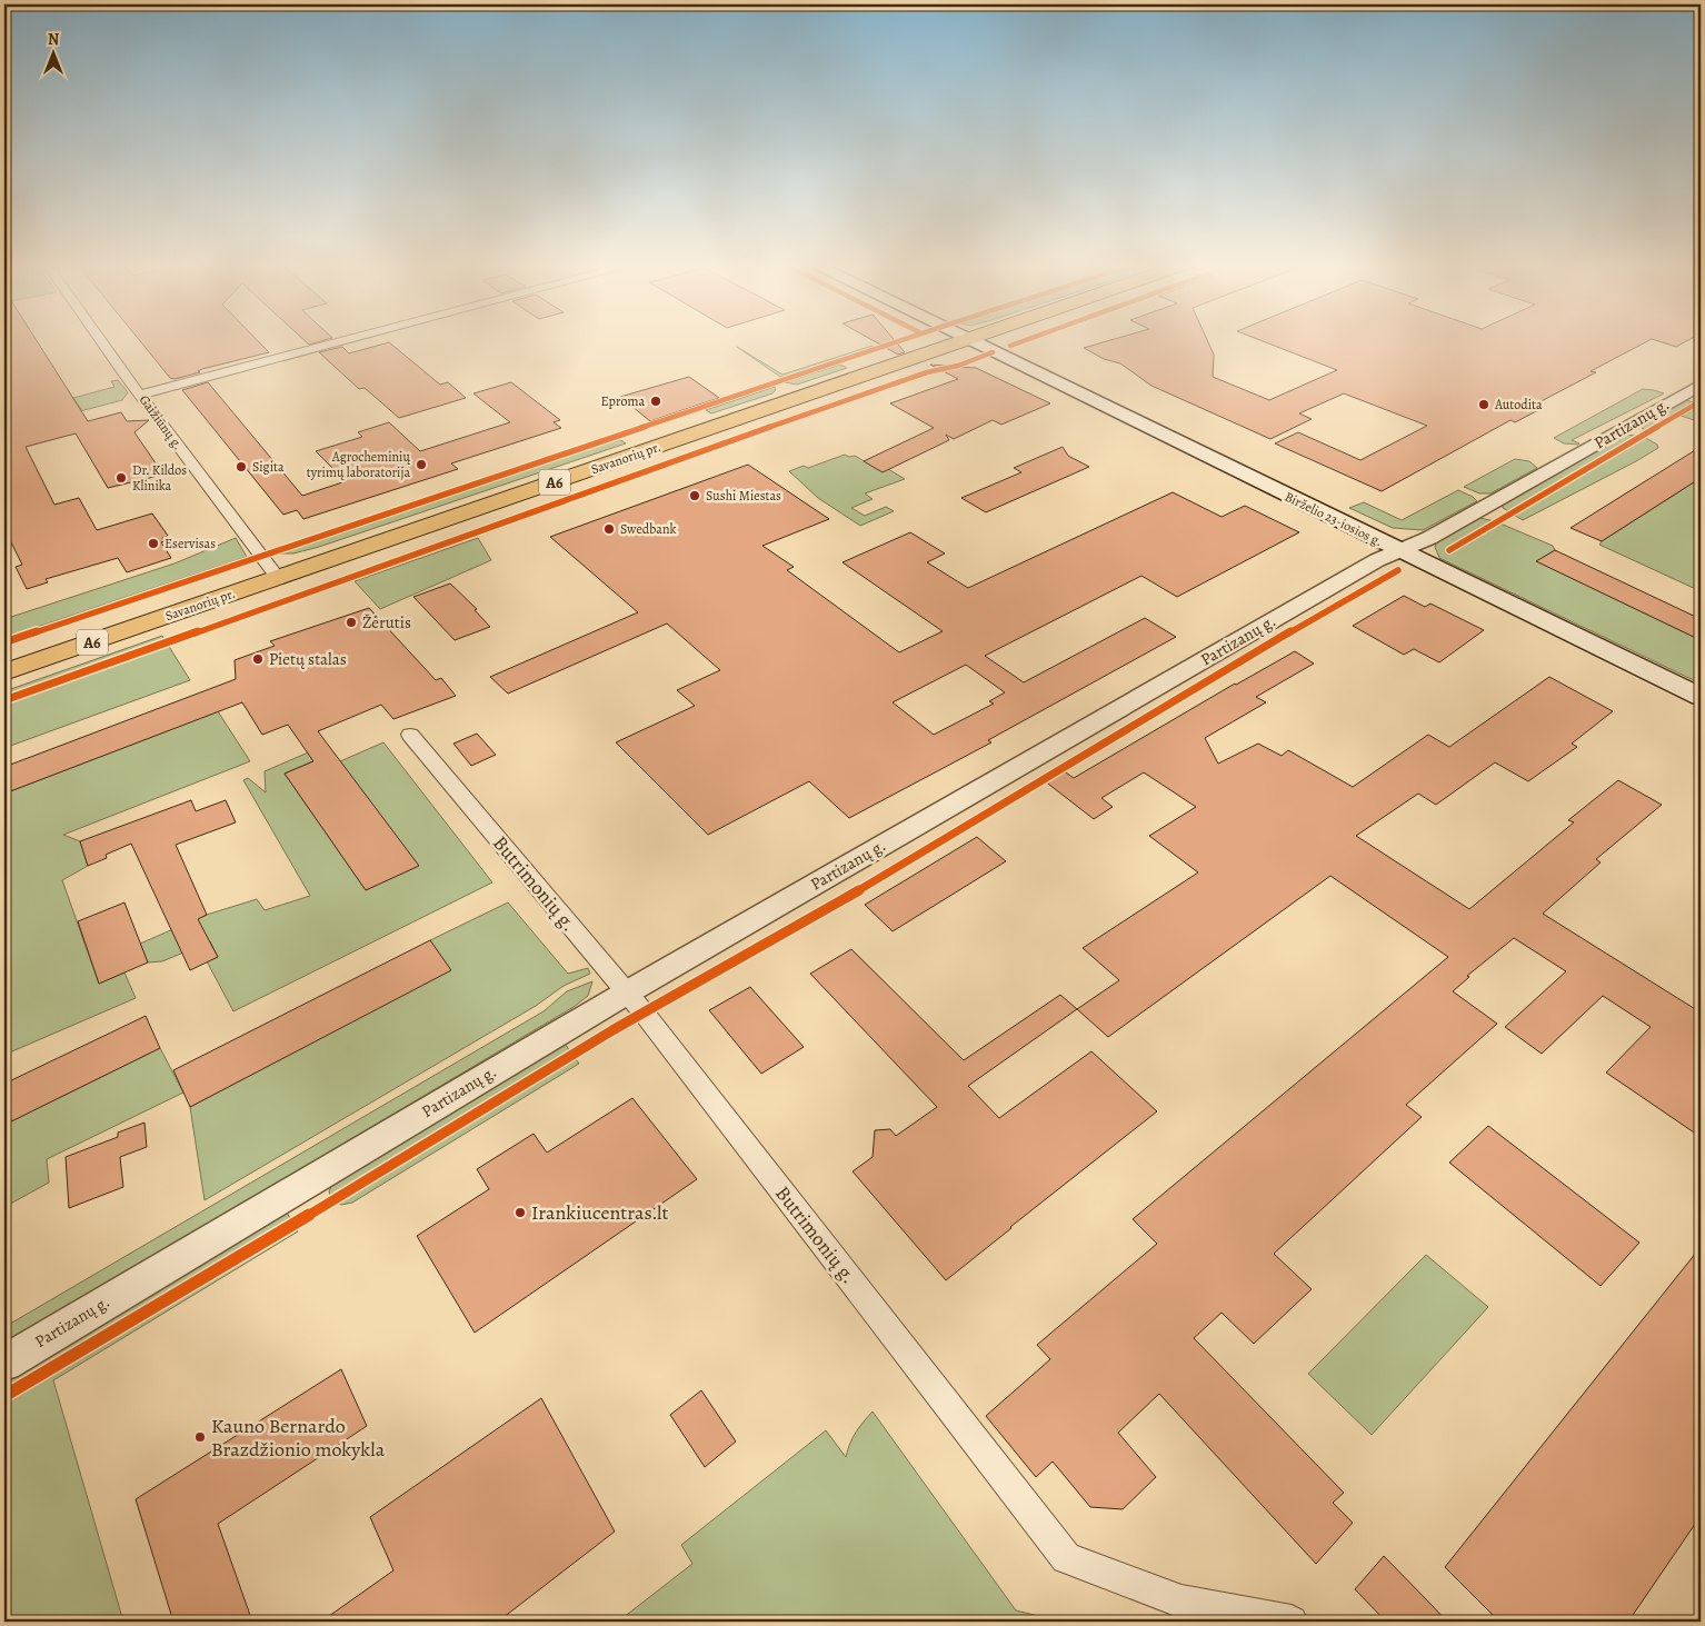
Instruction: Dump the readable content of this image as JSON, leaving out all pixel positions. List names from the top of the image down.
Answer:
{
  "streets": {
    "main road": ["Savanorių pr.", "A6", "Birželio 23-iosios g."],
    "street": ["Gaižiūnų g.", "Partizanų g.", "Butrimonių g."]
  },
  "crossings": [
    ["Gaižiūnų g.", "Savanorių pr."],
    ["Partizanų g.", "Birželio 23-iosios g."],
    ["Partizanų g.", "Butrimonių g."],
    ["Savanorių pr.", "Birželio 23-iosios g."]
  ],
  "places": [
    "Eproma",
    "Autodita",
    "Agrocheminių tyrimų laboratorija",
    "Sigita",
    "Dr. Kildos Klinika",
    "Sushi Miestas",
    "Swedbank",
    "Eservisas",
    "Žėrutis",
    "Pietų stalas",
    "Irankiucentras.lt",
    "Kauno Bernardo Brazdžionio mokykla"
  ],
  "north": "top"
}
